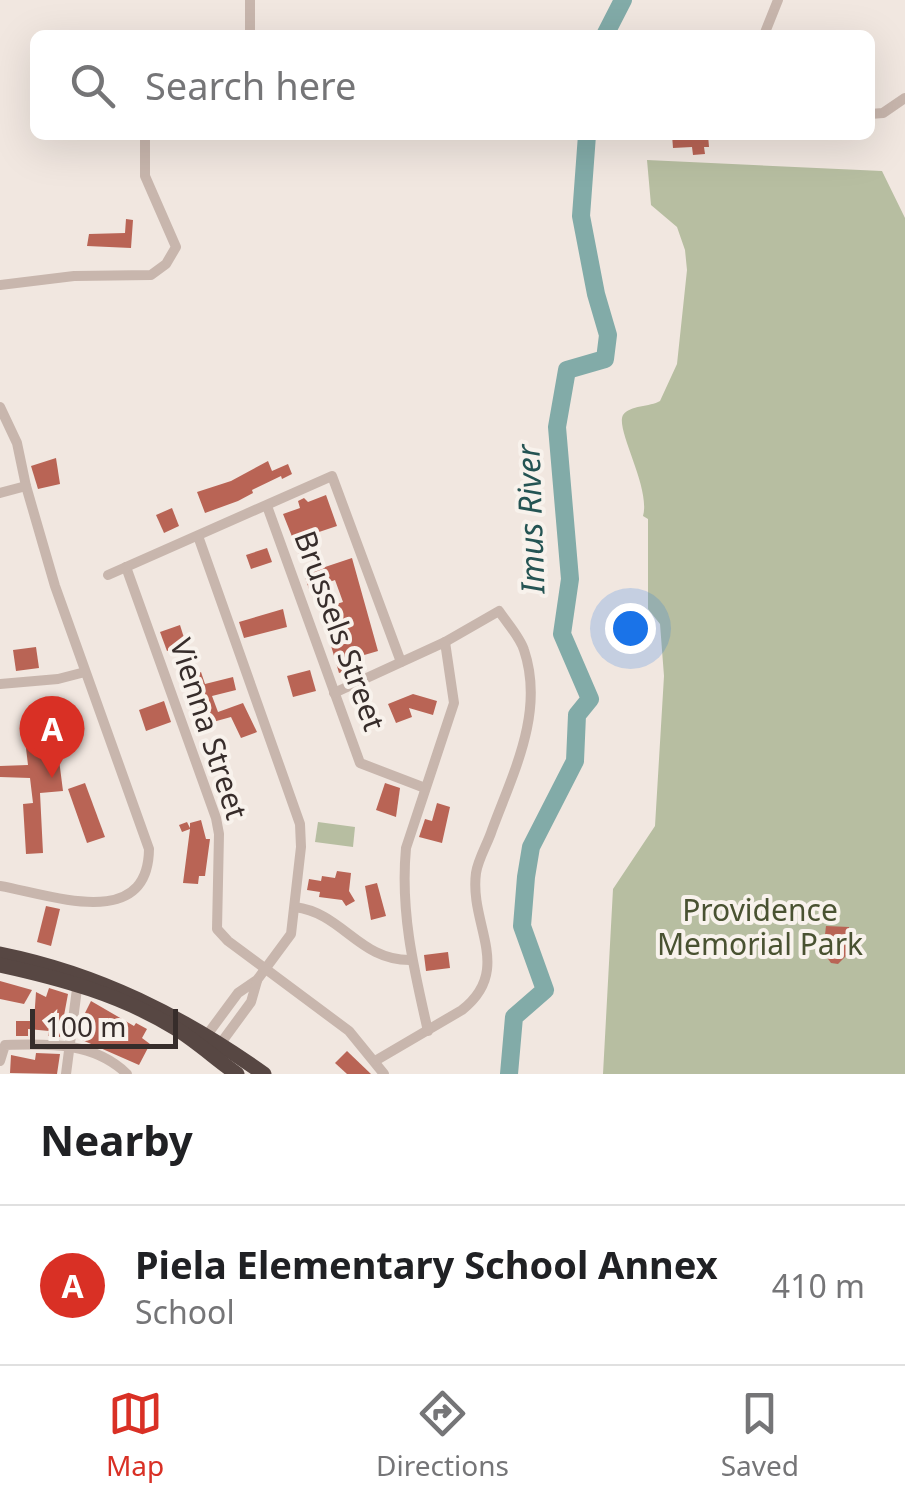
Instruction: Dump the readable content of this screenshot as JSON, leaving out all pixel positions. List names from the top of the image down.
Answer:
{
  "streets": {
    "street": ["Brussels Street", "Vienna Street"]
  },
  "water": ["Imus River"],
  "parks": ["Providence Memorial Park"],
  "scale_bar": "100 m",
  "page": {
    "search": "Search here",
    "pins": "A",
    "scale": "100 m",
    "heading": "Nearby",
    "list": [
      {
        "mark": "A",
        "name": "Piela Elementary School Annex",
        "note": "School",
        "value": "410 m"
      }
    ],
    "nav": ["Map", "Directions", "Saved"]
  }
}
